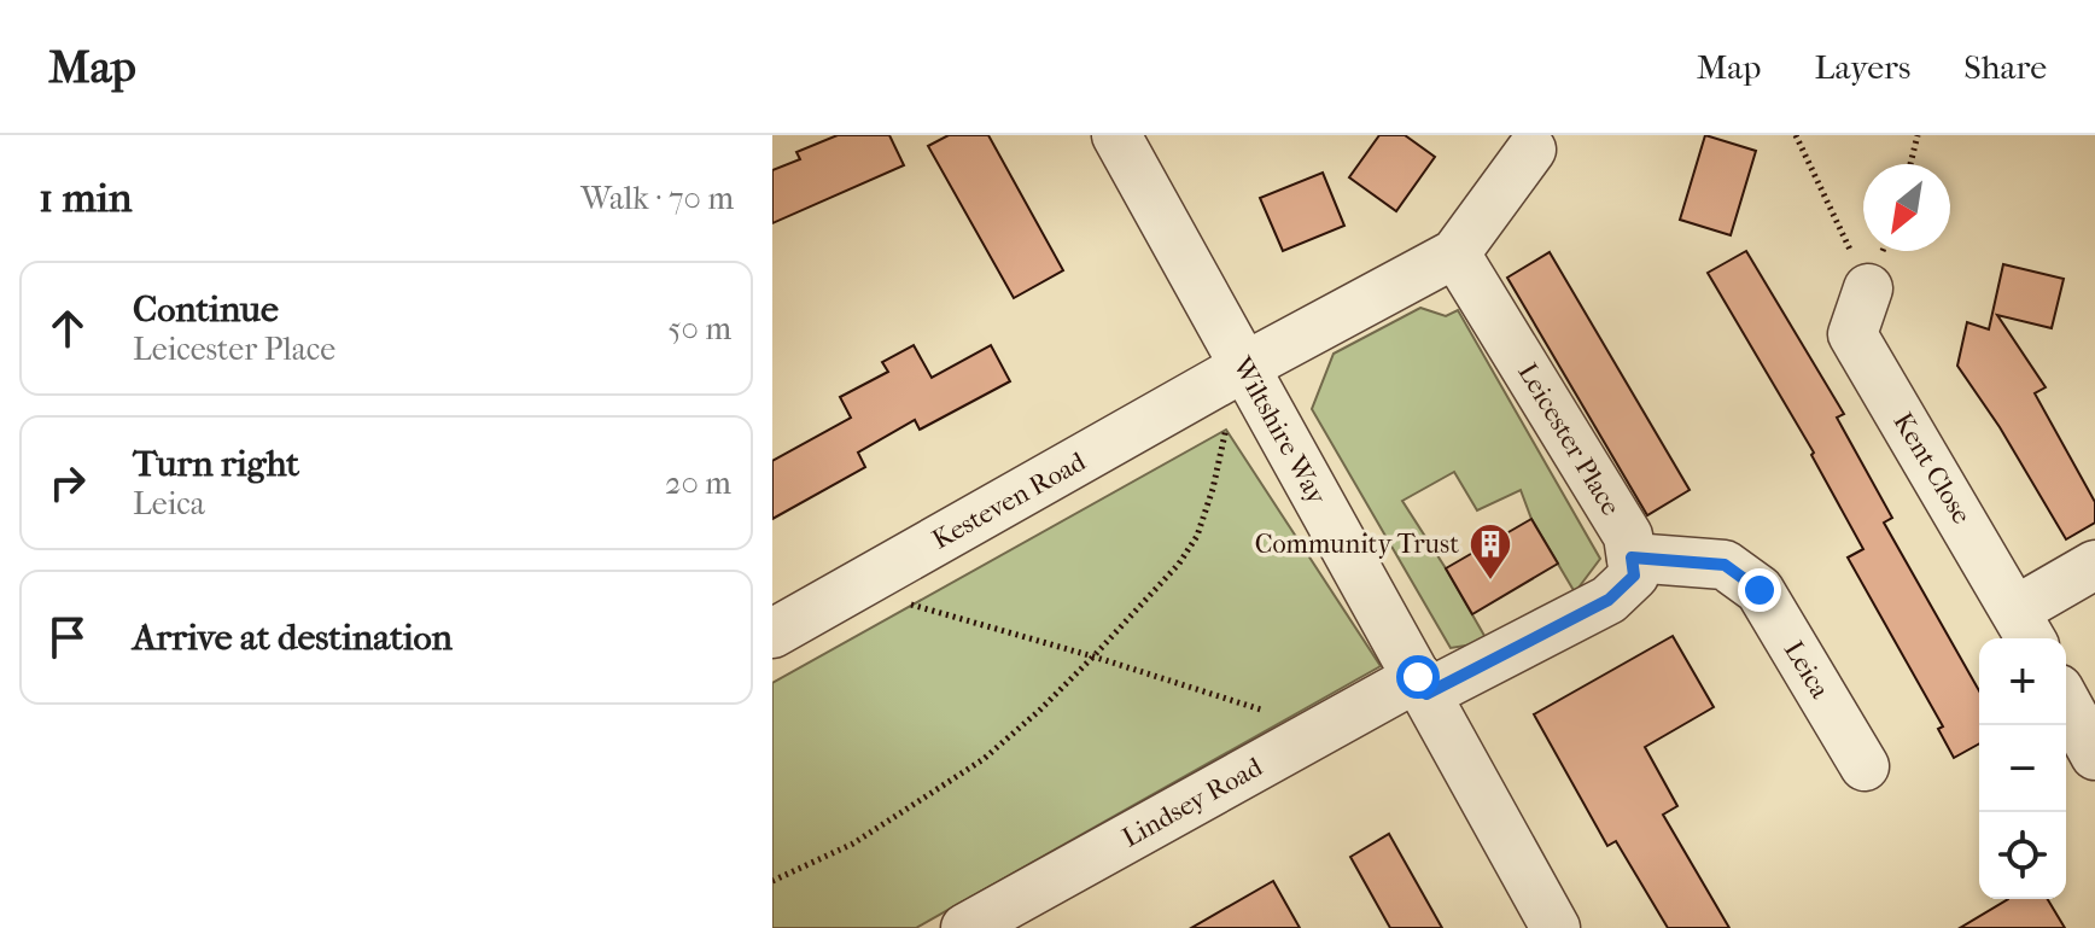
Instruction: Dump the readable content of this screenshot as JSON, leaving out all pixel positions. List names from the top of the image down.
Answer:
{
  "streets": {
    "street": [
      "Wiltshire Way",
      "Leicester Place",
      "Kent Close",
      "Kesteven Road",
      "Leica",
      "Lindsey Road"
    ]
  },
  "crossings": [
    ["Wiltshire Way", "Kesteven Road"],
    ["Wiltshire Way", "Lindsey Road"],
    ["Leicester Place", "Leica"]
  ],
  "places": {
    "building": ["Community Trust"]
  },
  "north": "bottom left",
  "page": {
    "header": "Map",
    "nav": ["Map", "Layers", "Share"],
    "heading": ["1 min", "Walk · 70 m"],
    "list": [
      ["Continue", "Leicester Place", "50 m"],
      ["Turn right", "Leica", "20 m"],
      "Arrive at destination"
    ],
    "map_buttons": ["+", "−"]
  }
}
